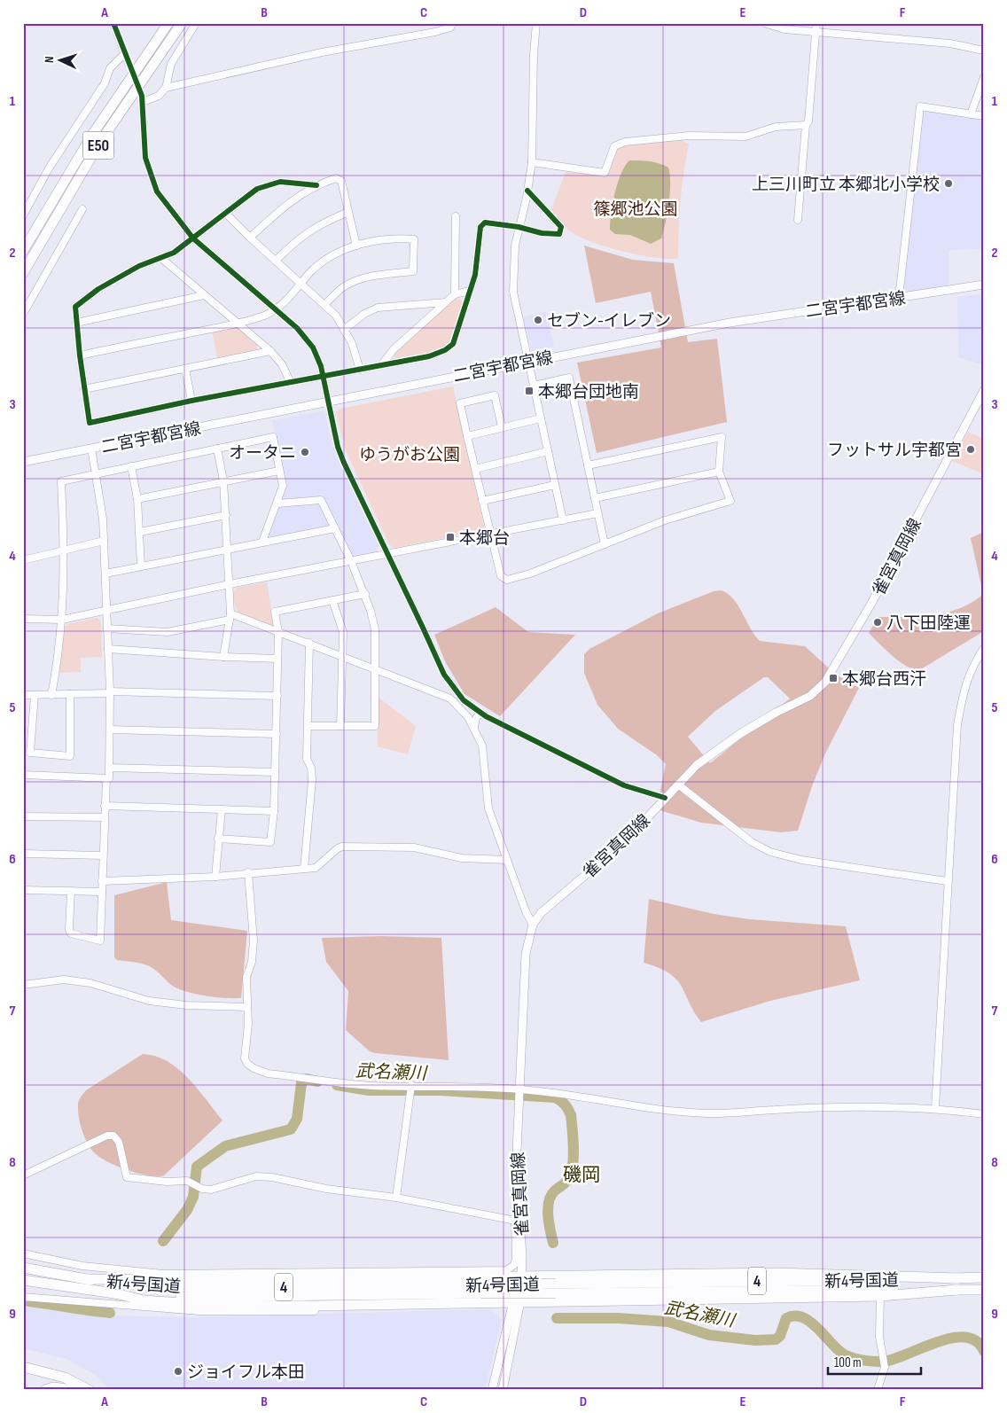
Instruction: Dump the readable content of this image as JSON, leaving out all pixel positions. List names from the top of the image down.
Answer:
{
  "streets": {
    "highway": ["E50", "新4号国道", "4"],
    "main road": ["二宮宇都宮線", "雀宮真岡線"]
  },
  "districts": ["磯岡"],
  "water": ["武名瀬川"],
  "parks": ["篠郷池公園", "ゆうがお公園"],
  "places": {
    "other": [
      "上三川町立 本郷北小学校",
      "セブン-イレブン",
      "フットサル宇都宮",
      "オータニ",
      "八下田陸運",
      "ジョイフル本田"
    ],
    "transit": ["本郷台団地南", "本郷台", "本郷台西汗"]
  },
  "scale_bar": "100 m",
  "north": "left",
  "grid": {
    "columns": [
      "A",
      "B",
      "C",
      "D",
      "E",
      "F"
    ],
    "rows": [
      "1",
      "2",
      "3",
      "4",
      "5",
      "6",
      "7",
      "8",
      "9"
    ]
  }
}
